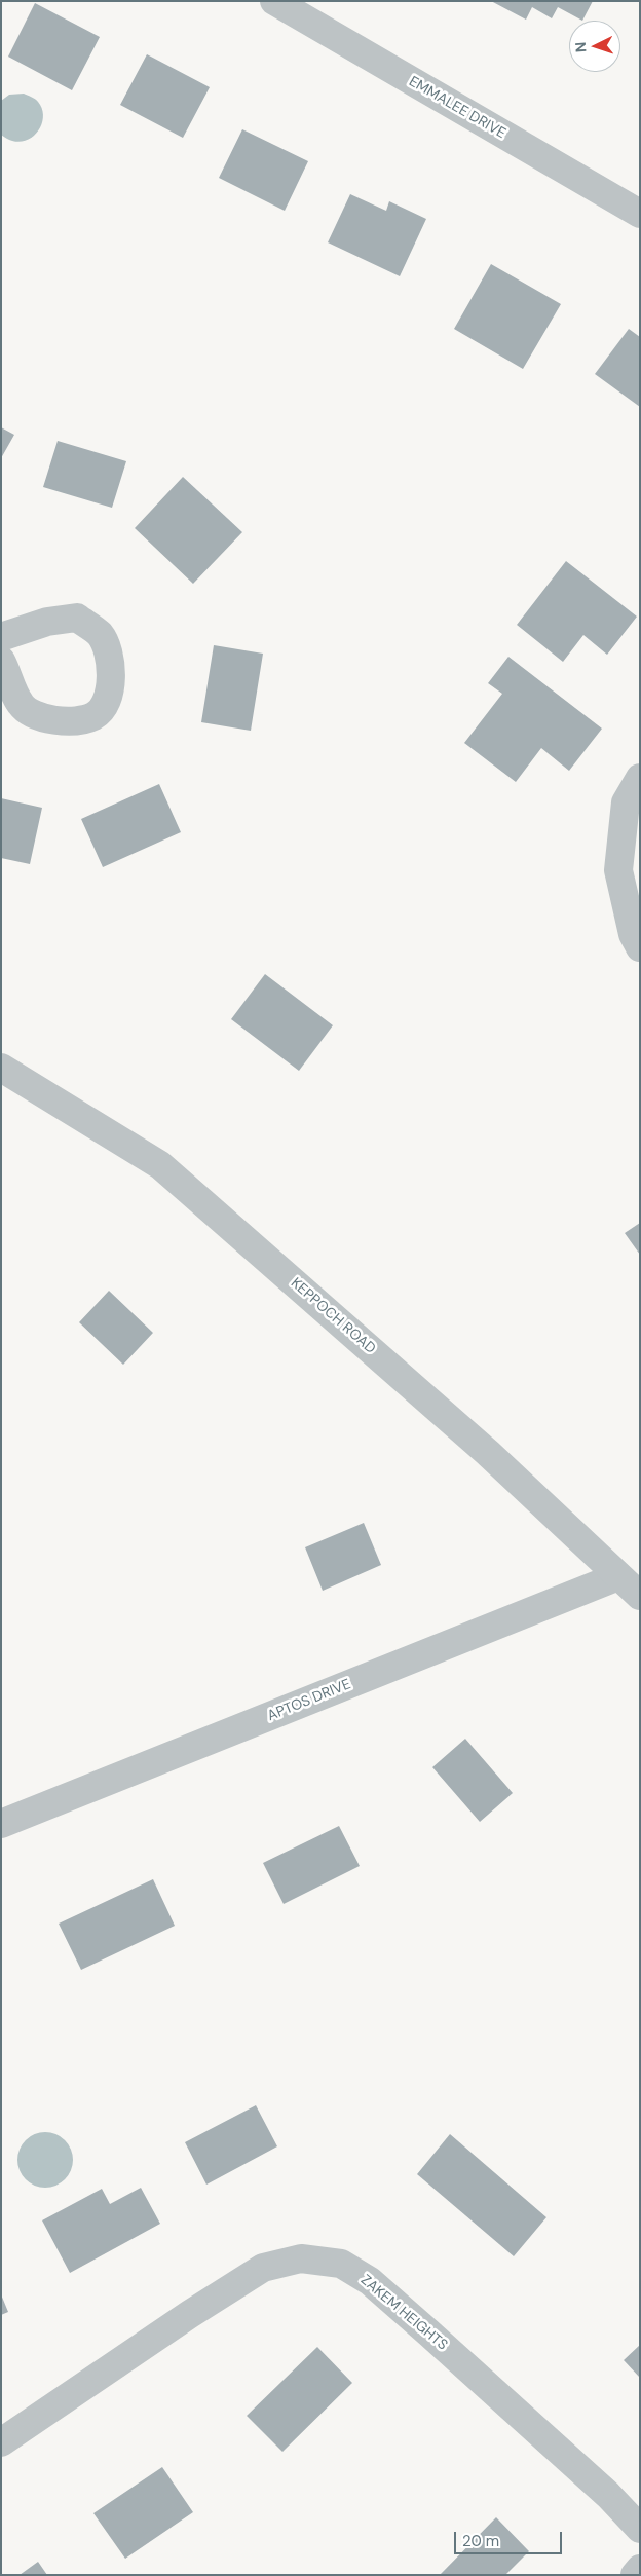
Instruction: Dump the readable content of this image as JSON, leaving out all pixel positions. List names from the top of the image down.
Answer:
{
  "streets": {
    "street": [
      "EMMALEE DRIVE",
      "KEPPOCH ROAD",
      "APTOS DRIVE",
      "ZAKEM HEIGHTS"
    ]
  },
  "crossings": [
    ["KEPPOCH ROAD", "APTOS DRIVE"]
  ],
  "scale_bar": "20 m",
  "north": "left"
}
